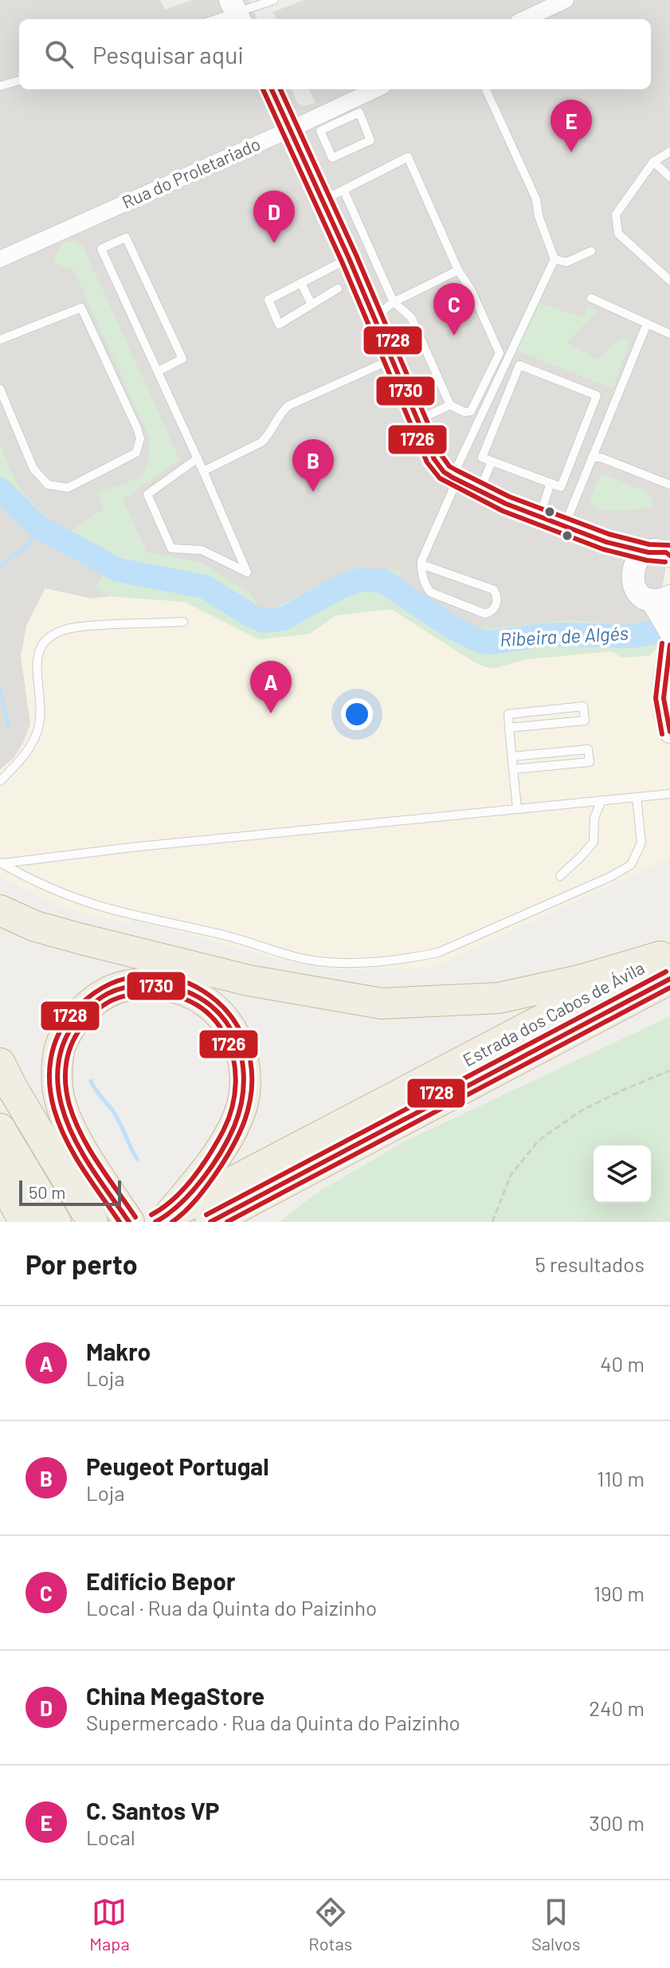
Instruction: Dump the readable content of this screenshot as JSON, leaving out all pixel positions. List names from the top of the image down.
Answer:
{
  "streets": {
    "highway": ["Estrada dos Cabos de Ávila"],
    "street": ["Rua do Proletariado"]
  },
  "water": ["Ribeira de Algés"],
  "lines": ["transit line 1730", "transit line 1726", "transit line 1728"],
  "scale_bar": "50 m",
  "page": {
    "search": "Pesquisar aqui",
    "pins": [
      "E",
      "D",
      "C",
      "B",
      "A"
    ],
    "scale": "50 m",
    "heading": ["Por perto", "5 resultados"],
    "list": [
      {
        "mark": "A",
        "name": "Makro",
        "note": "Loja",
        "value": "40 m"
      },
      {
        "mark": "B",
        "name": "Peugeot Portugal",
        "note": "Loja",
        "value": "110 m"
      },
      {
        "mark": "C",
        "name": "Edifício Bepor",
        "note": "Local · Rua da Quinta do Paizinho",
        "value": "190 m"
      },
      {
        "mark": "D",
        "name": "China MegaStore",
        "note": "Supermercado · Rua da Quinta do Paizinho",
        "value": "240 m"
      },
      {
        "mark": "E",
        "name": "C. Santos VP",
        "note": "Local",
        "value": "300 m"
      }
    ],
    "nav": ["Mapa", "Rotas", "Salvos"]
  }
}
